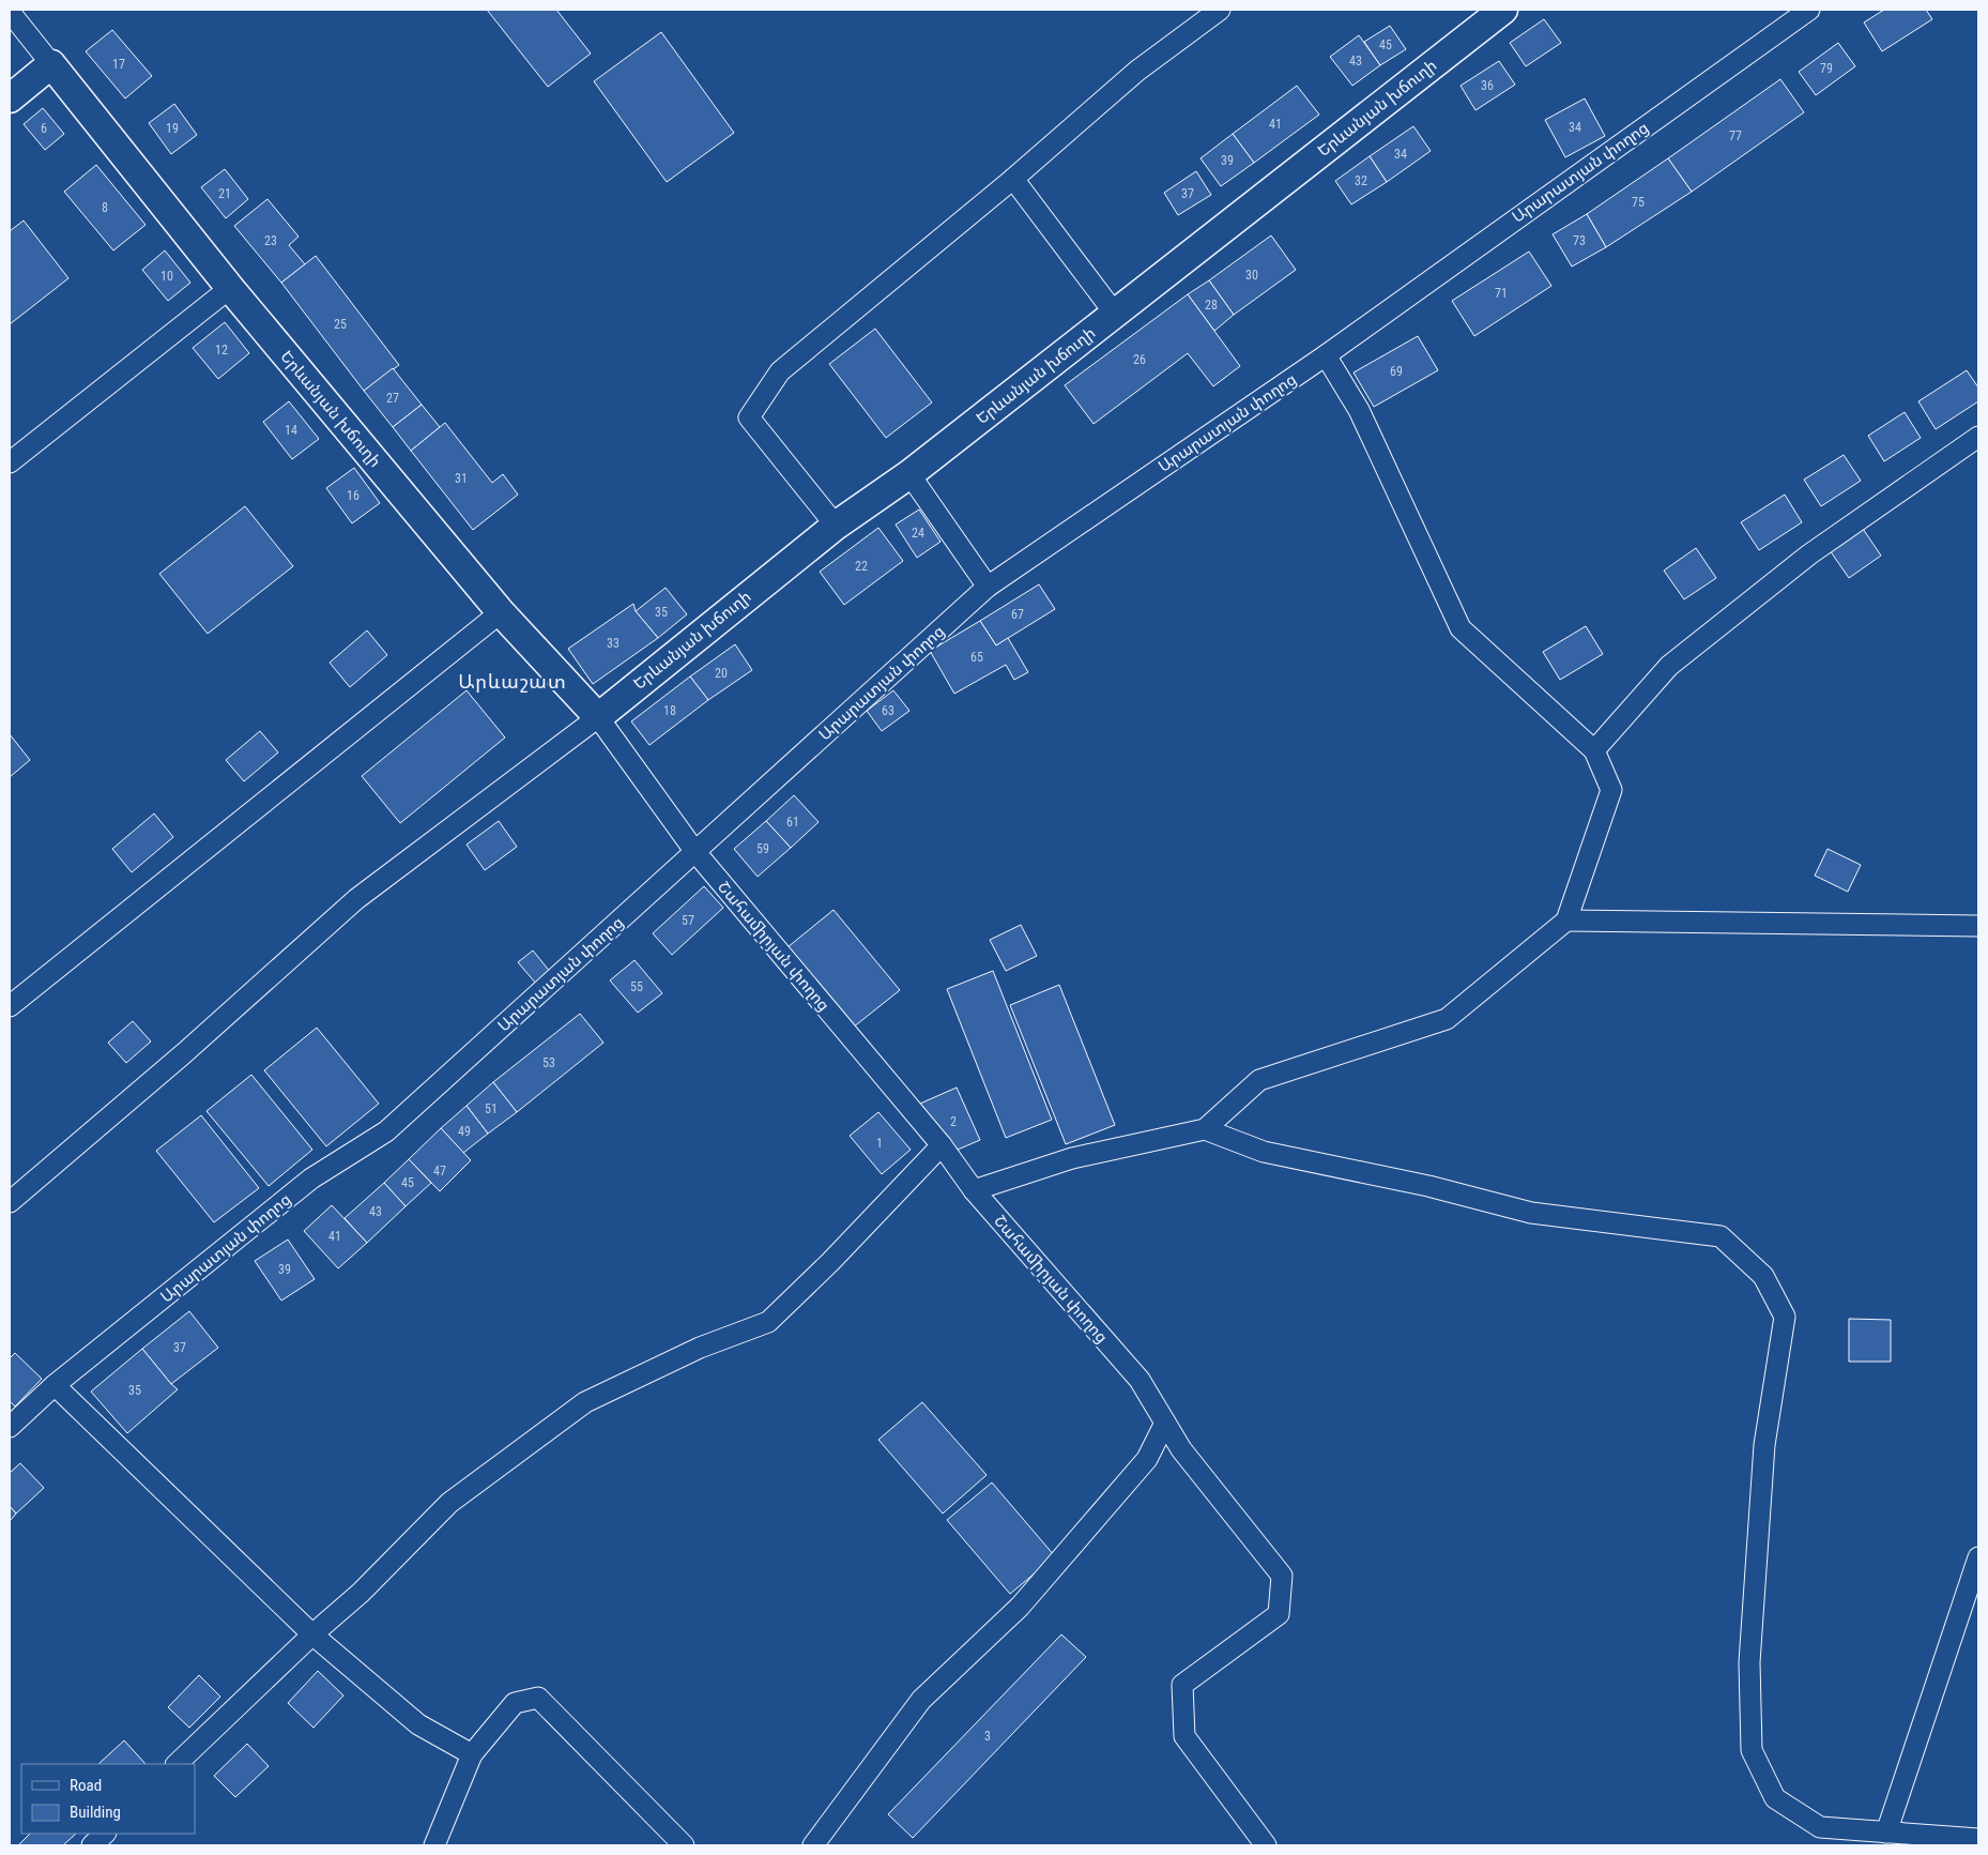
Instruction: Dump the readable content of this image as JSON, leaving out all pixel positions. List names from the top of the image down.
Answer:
{
  "streets": {
    "main road": ["Երևանյան խճուղի"],
    "street": ["Արարատյան փողոց", "Շահամիրյան փողոց"]
  },
  "crossings": [
    ["Երևանյան խճուղի", "Շահամիրյան փողոց"],
    ["Արարատյան փողոց", "Շահամիրյան փողոց"]
  ],
  "districts": ["Արևաշատ"],
  "house_numbers": [
    "45",
    "43",
    "17",
    "79",
    "36",
    "41",
    "34",
    "6",
    "19",
    "77",
    "34",
    "39",
    "32",
    "21",
    "37",
    "75",
    "8",
    "23",
    "73",
    "30",
    "10",
    "71",
    "28",
    "25",
    "12",
    "26",
    "69",
    "27",
    "14",
    "31",
    "16",
    "24",
    "22",
    "35",
    "67",
    "33",
    "65",
    "20",
    "18",
    "63",
    "61",
    "59",
    "57",
    "55",
    "53",
    "51",
    "2",
    "49",
    "1",
    "47",
    "45",
    "43",
    "41",
    "39",
    "37",
    "35",
    "3"
  ],
  "legend": ["Road", "Building"]
}
